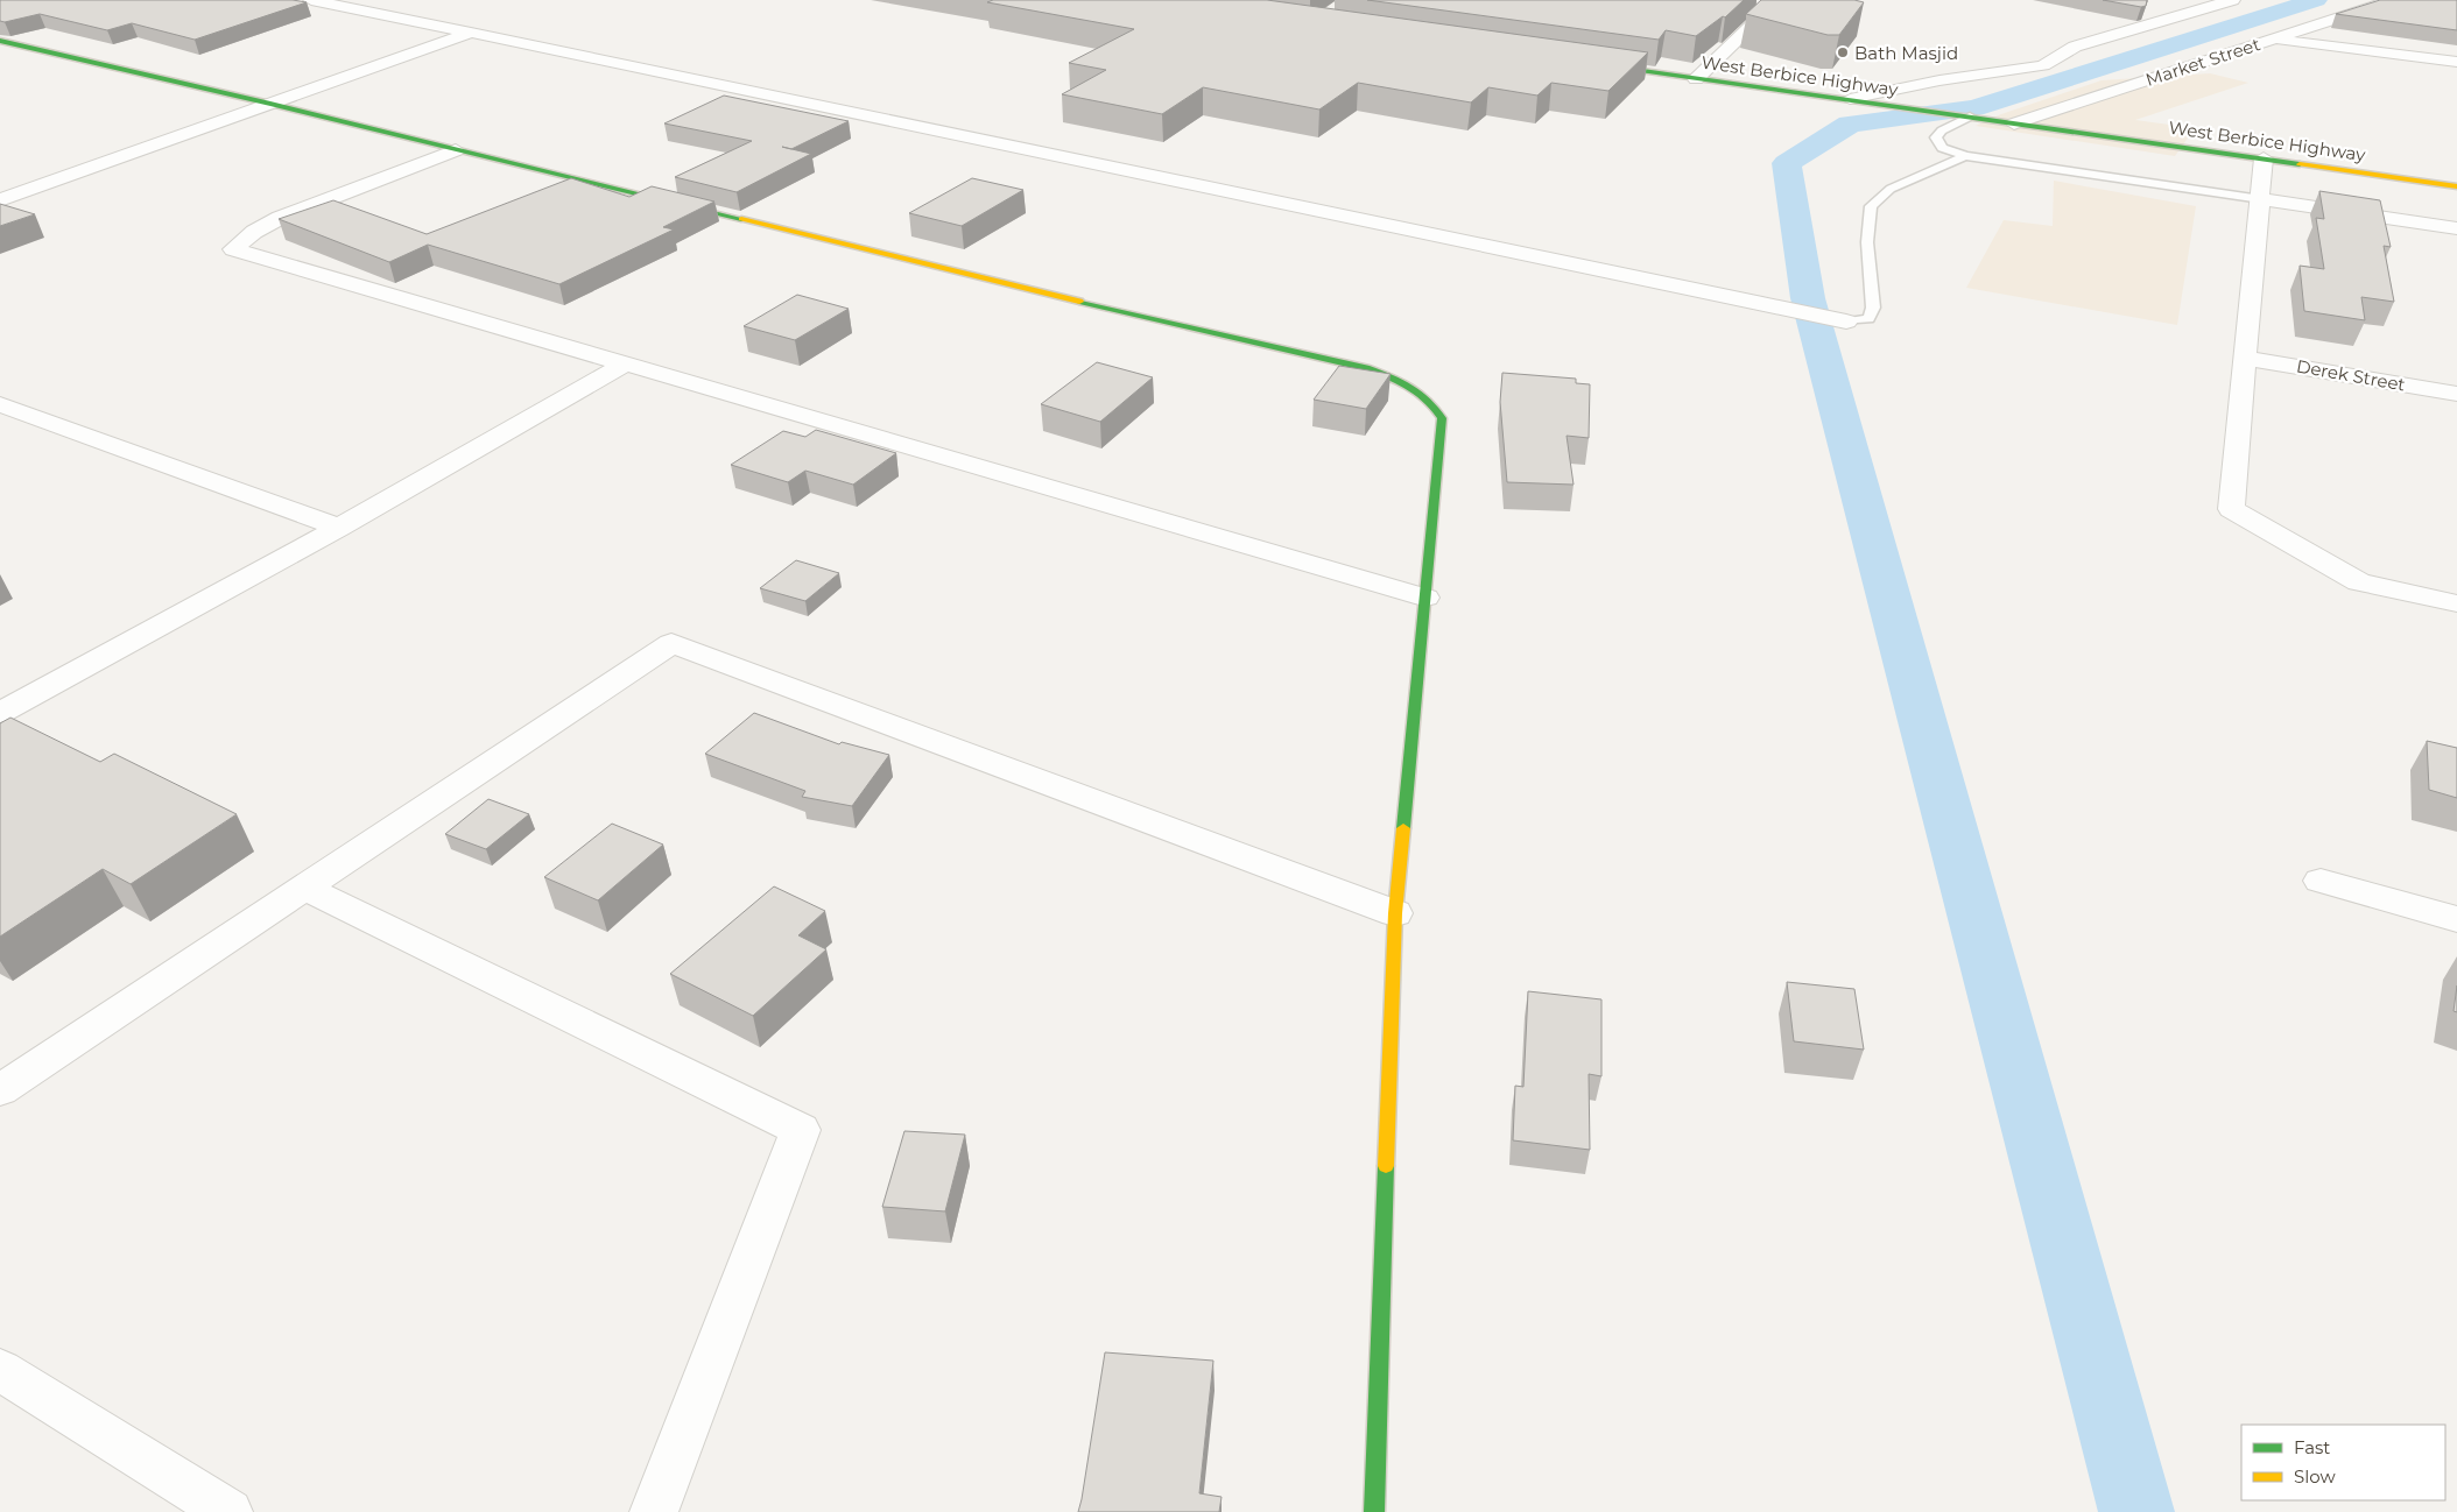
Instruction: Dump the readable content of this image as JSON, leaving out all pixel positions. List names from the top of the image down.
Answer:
{
  "streets": {
    "street": ["Market Street", "West Berbice Highway", "Derek Street"]
  },
  "crossings": [
    ["Market Street", "West Berbice Highway"]
  ],
  "places": ["Bath Masjid"],
  "legend": ["Fast", "Slow"]
}
